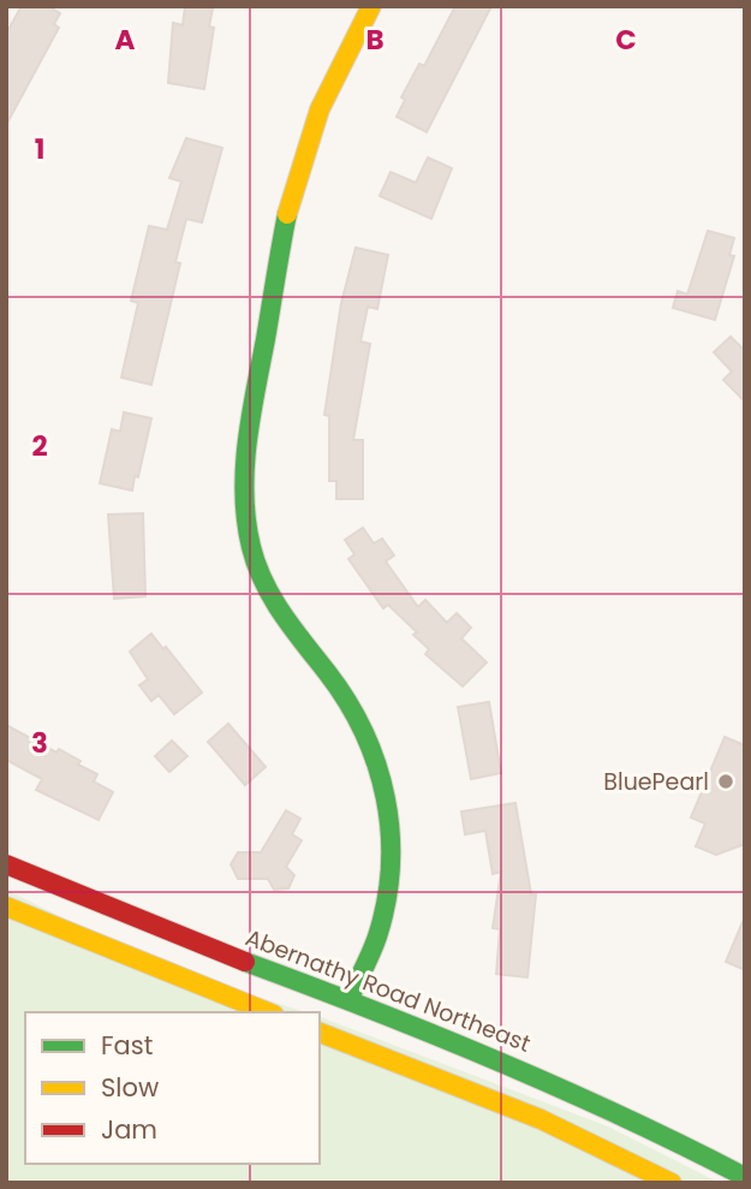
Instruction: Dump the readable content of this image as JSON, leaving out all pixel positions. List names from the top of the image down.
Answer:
{
  "streets": {
    "main road": ["Abernathy Road Northeast"]
  },
  "places": ["BluePearl"],
  "legend": ["Fast", "Slow", "Jam"],
  "grid": {
    "columns": ["A", "B", "C"],
    "rows": ["1", "2", "3"]
  }
}
